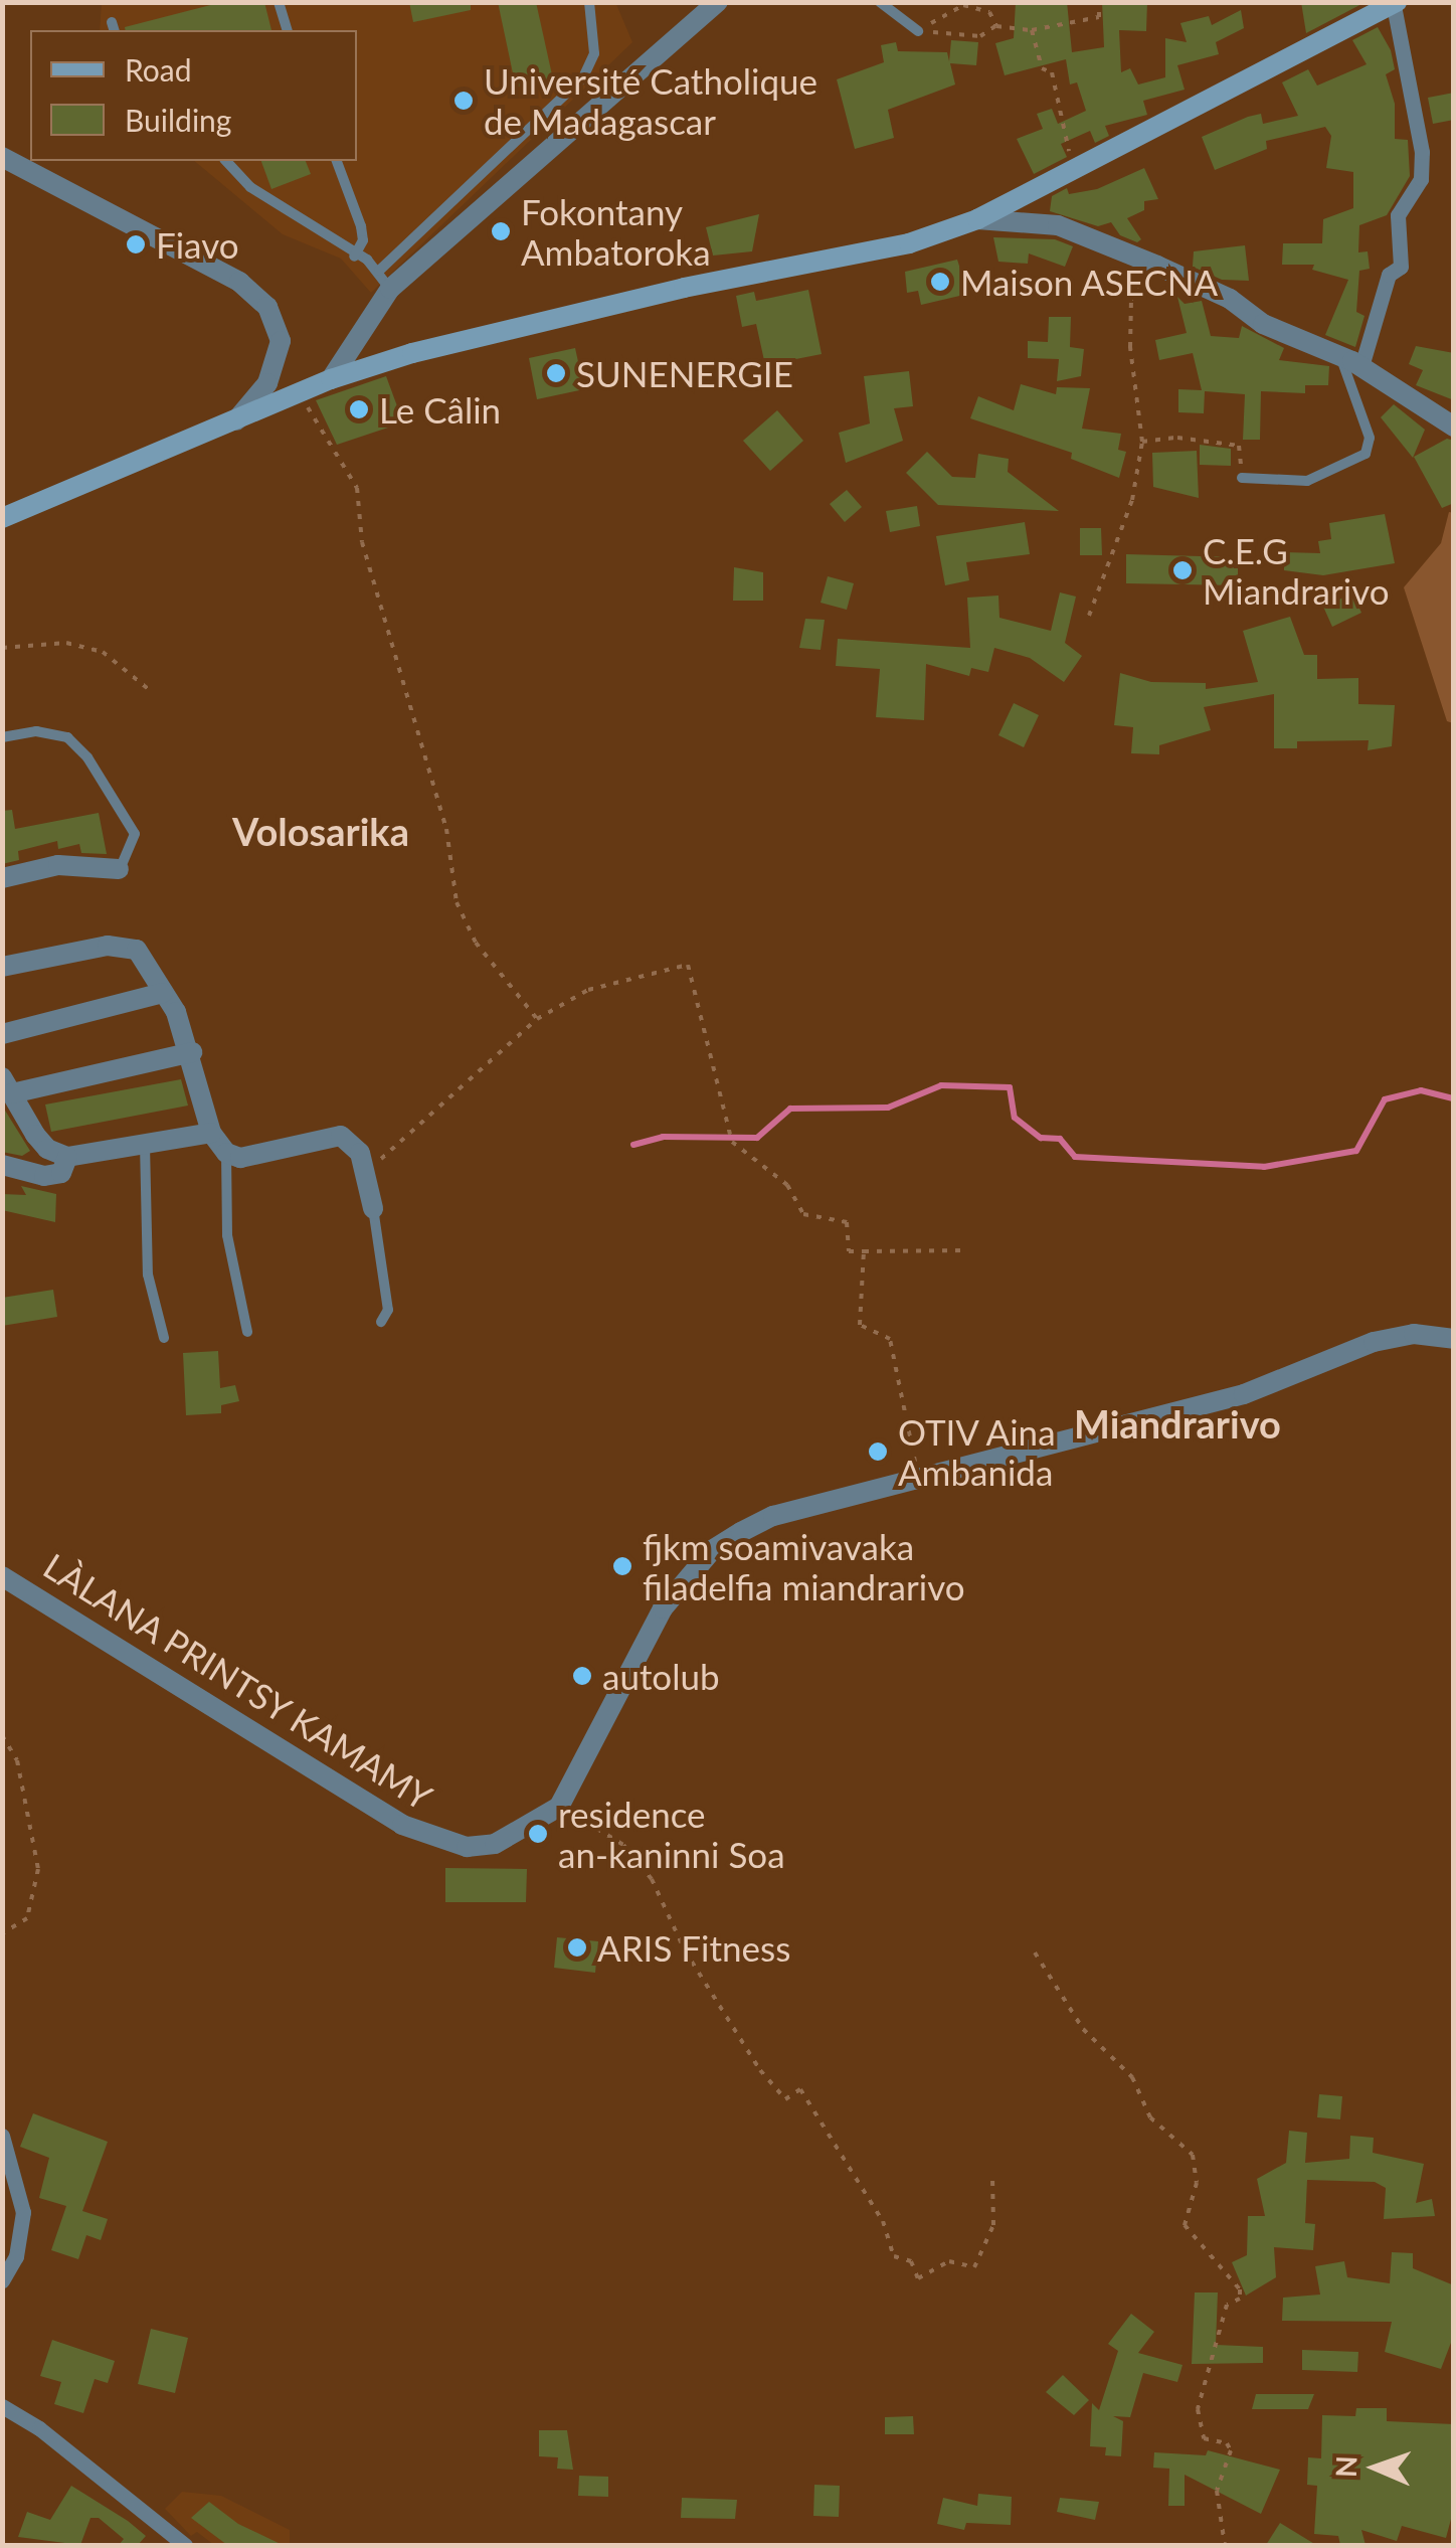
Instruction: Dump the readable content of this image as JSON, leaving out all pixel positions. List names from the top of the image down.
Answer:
{
  "streets": {
    "street": ["LÀLANA PRINTSY KAMAMY"]
  },
  "districts": ["Volosarika", "Miandrarivo"],
  "places": [
    "Université Catholique de Madagascar",
    "Fokontany Ambatoroka",
    "Fiavo",
    "Maison ASECNA",
    "SUNENERGIE",
    "Le Câlin",
    "C.E.G Miandrarivo",
    "OTIV Aina Ambanida",
    "fjkm soamivavaka filadelfia miandrarivo",
    "autolub",
    "residence an-kaninni Soa",
    "ARIS Fitness"
  ],
  "legend": ["Road", "Building"],
  "north": "left"
}
